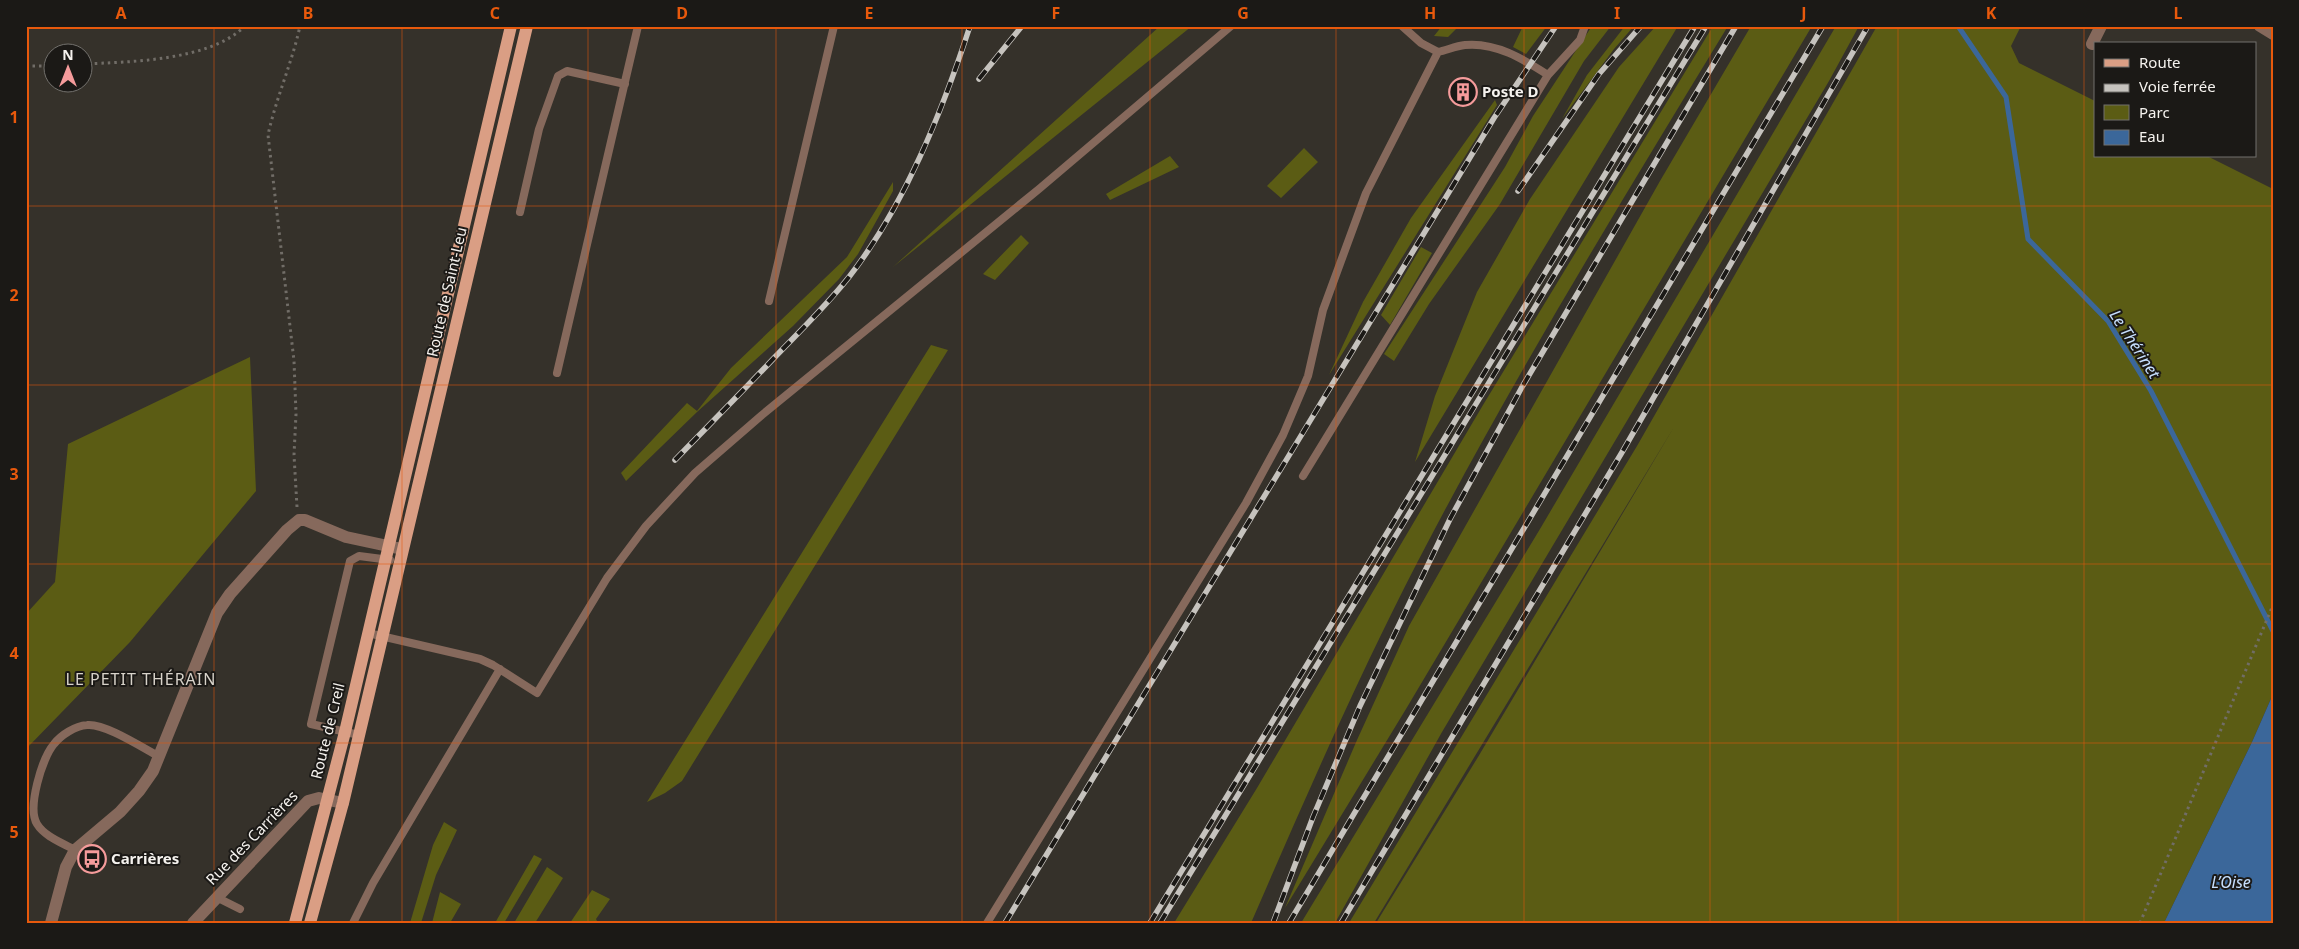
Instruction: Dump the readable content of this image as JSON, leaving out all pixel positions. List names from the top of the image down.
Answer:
{
  "streets": {
    "main road": ["Route de Saint-Leu", "Route de Creil"],
    "street": ["Rue des Carrières"]
  },
  "crossings": [
    ["Route de Saint-Leu", "Route de Creil"],
    ["Route de Creil", "Rue des Carrières"]
  ],
  "districts": ["LE PETIT THÉRAIN"],
  "water": ["Le Thérinet", "L’Oise"],
  "places": {
    "building": ["Poste D"],
    "bus stop": ["Carrières"]
  },
  "legend": [
    "Route",
    "Voie ferrée",
    "Parc",
    "Eau"
  ],
  "north": "top",
  "grid": {
    "columns": [
      "A",
      "B",
      "C",
      "D",
      "E",
      "F",
      "G",
      "H",
      "I",
      "J",
      "K",
      "L"
    ],
    "rows": [
      "1",
      "2",
      "3",
      "4",
      "5"
    ]
  }
}
